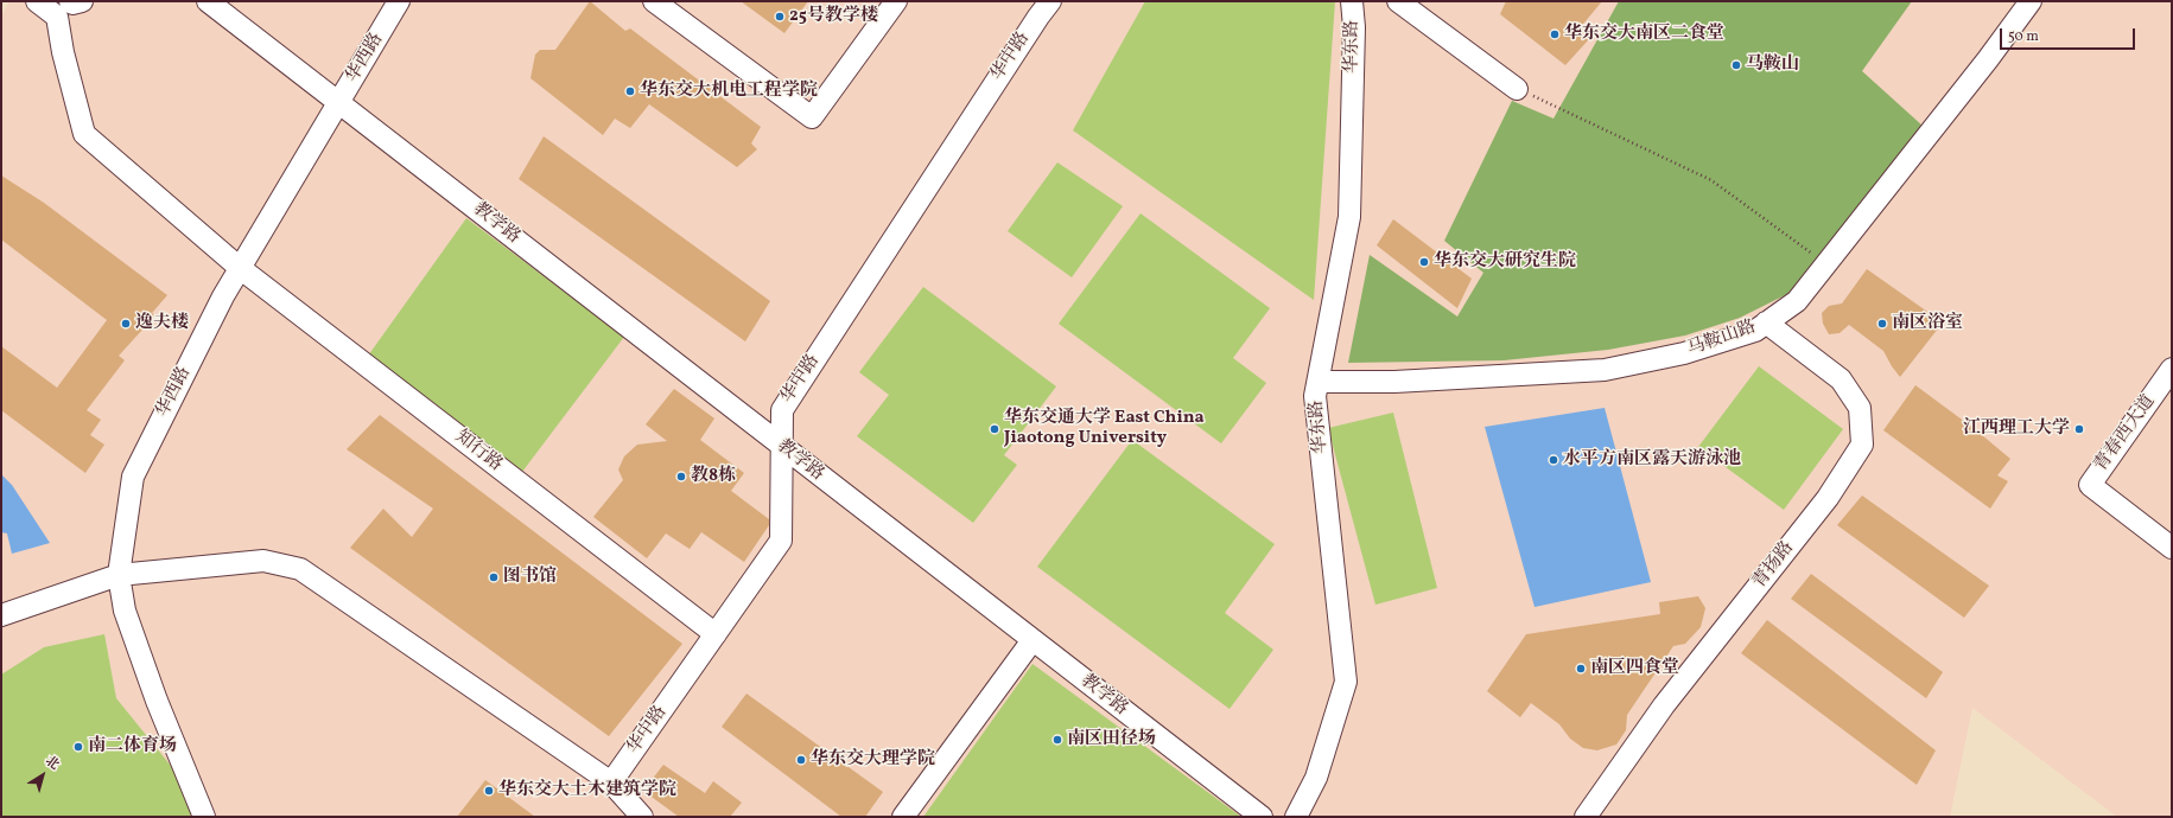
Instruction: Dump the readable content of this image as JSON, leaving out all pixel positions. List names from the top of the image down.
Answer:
{
  "streets": {
    "street": [
      "华东路",
      "华中路",
      "华西路",
      "教学路",
      "马鞍山路",
      "青春西大道",
      "知行路",
      "青扬路"
    ]
  },
  "crossings": [
    ["华东路", "马鞍山路"],
    ["华中路", "教学路"],
    ["华中路", "知行路"],
    ["华西路", "教学路"],
    ["华西路", "知行路"],
    ["马鞍山路", "青扬路"]
  ],
  "places": [
    "25号教学楼",
    "华东交大南区二食堂",
    "马鞍山",
    "华东交大机电工程学院",
    "华东交大研究生院",
    "逸夫楼",
    "南区浴室",
    "华东交通大学 East China Jiaotong University",
    "江西理工大学",
    "水平方南区露天游泳池",
    "教8栋",
    "图书馆",
    "南区四食堂",
    "南区田径场",
    "南二体育场",
    "华东交大理学院",
    "华东交大土木建筑学院"
  ],
  "scale_bar": "50 m",
  "north": "top right"
}
